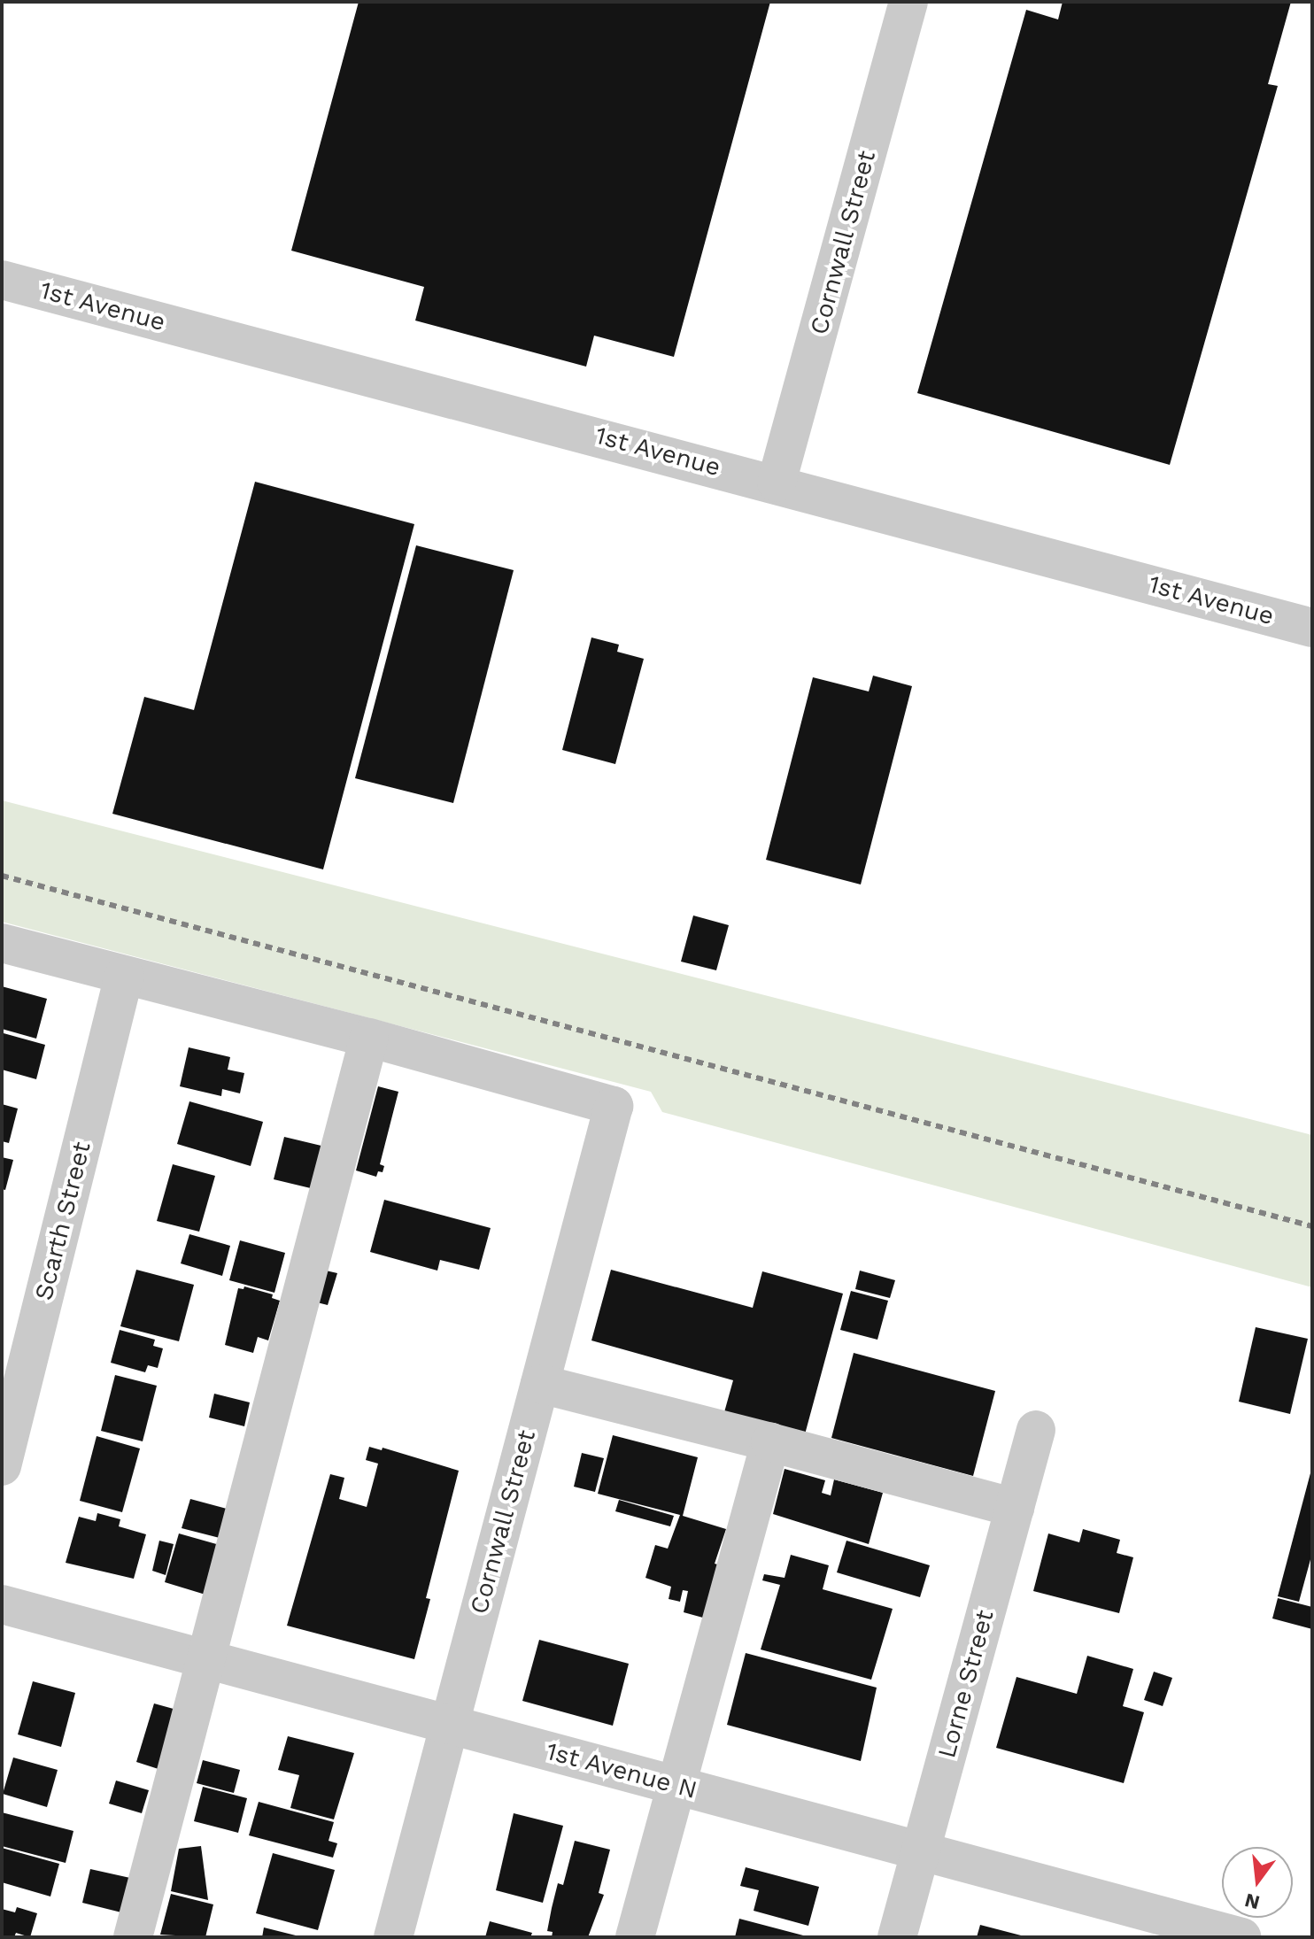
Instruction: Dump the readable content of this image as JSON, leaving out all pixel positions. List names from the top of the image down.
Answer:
{
  "streets": {
    "street": [
      "Cornwall Street",
      "1st Avenue",
      "Scarth Street",
      "Lorne Street",
      "1st Avenue N"
    ]
  },
  "crossings": [
    ["Cornwall Street", "1st Avenue"],
    ["Cornwall Street", "1st Avenue N"],
    ["Lorne Street", "1st Avenue N"]
  ],
  "north": "bottom"
}
